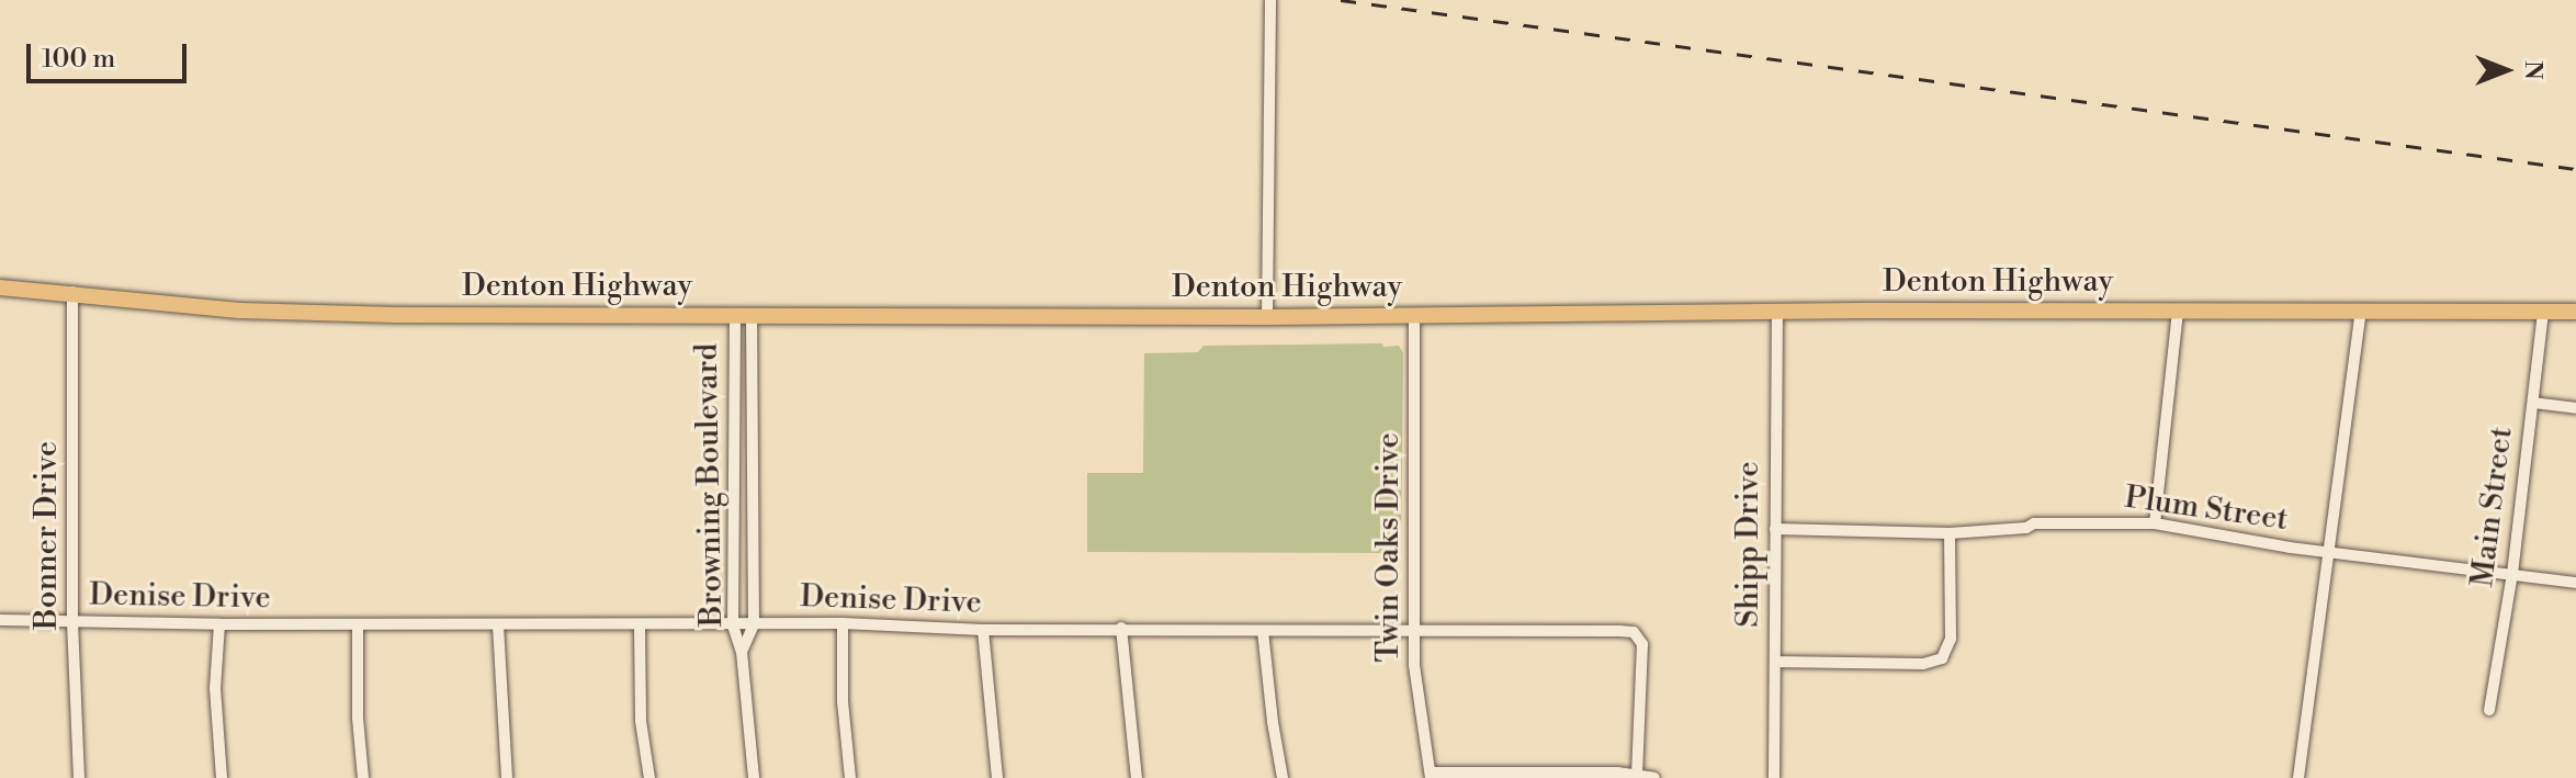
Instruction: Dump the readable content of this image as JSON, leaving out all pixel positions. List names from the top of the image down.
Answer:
{
  "streets": {
    "main road": ["Denton Highway"],
    "street": [
      "Browning Boulevard",
      "Main Street",
      "Plum Street",
      "Bonner Drive",
      "Shipp Drive",
      "Twin Oaks Drive",
      "Denise Drive"
    ]
  },
  "crossings": [
    ["Denton Highway", "Browning Boulevard"],
    ["Denton Highway", "Main Street"],
    ["Denton Highway", "Bonner Drive"],
    ["Denton Highway", "Shipp Drive"],
    ["Denton Highway", "Twin Oaks Drive"],
    ["Browning Boulevard", "Denise Drive"],
    ["Main Street", "Plum Street"],
    ["Plum Street", "Shipp Drive"],
    ["Bonner Drive", "Denise Drive"],
    ["Twin Oaks Drive", "Denise Drive"]
  ],
  "scale_bar": "100 m",
  "north": "right"
}
